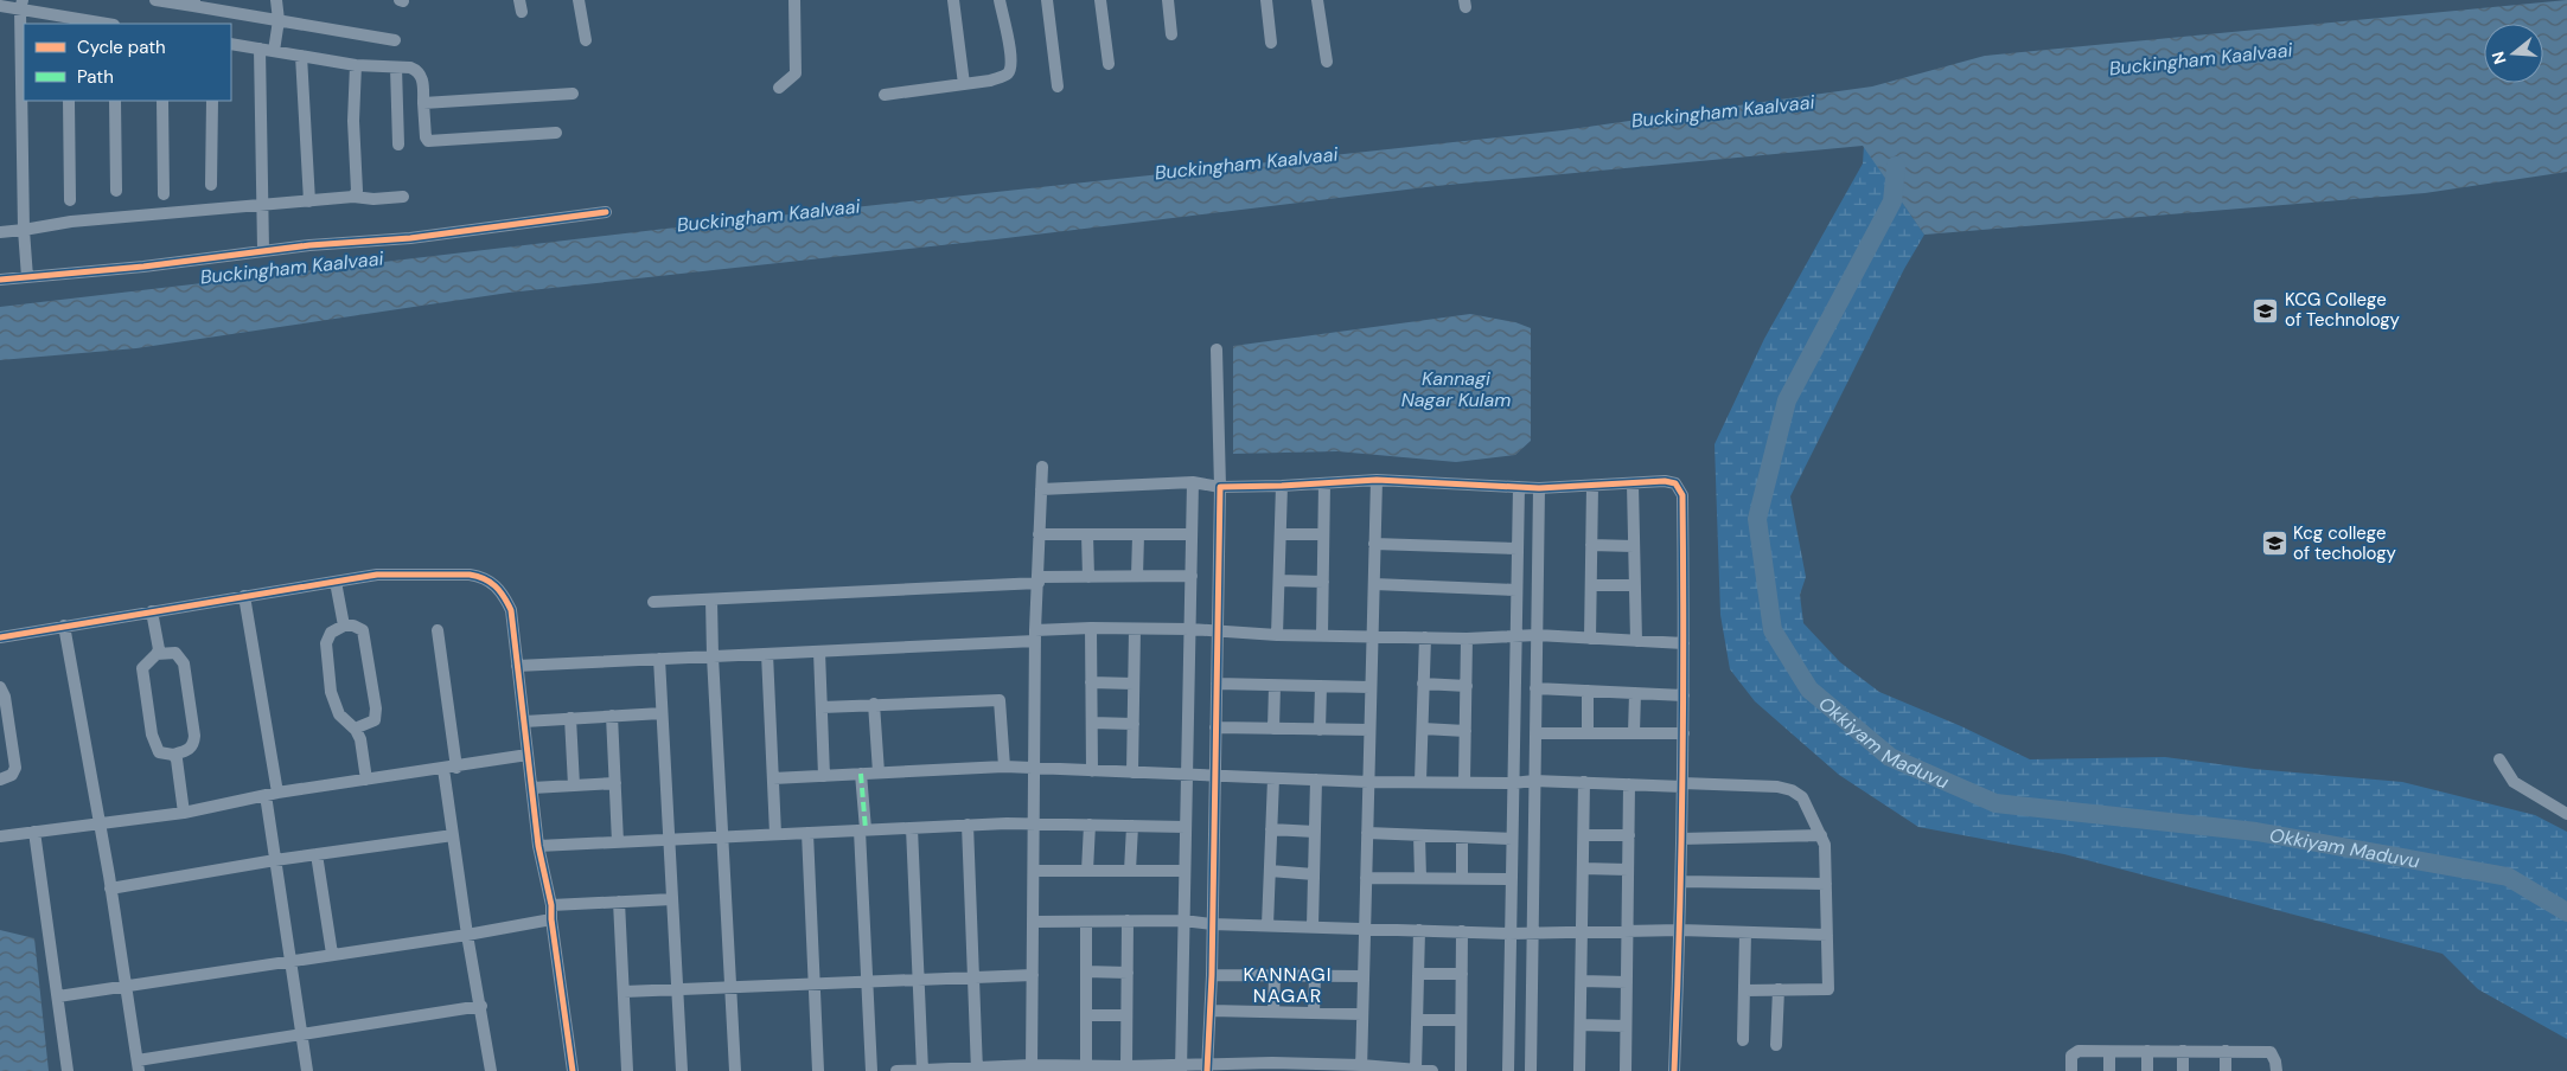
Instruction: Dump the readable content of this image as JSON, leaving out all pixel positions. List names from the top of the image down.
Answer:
{
  "districts": ["KANNAGI NAGAR"],
  "water": ["Buckingham Kaalvaai", "Kannagi Nagar Kulam", "Okkiyam Maduvu"],
  "places": {
    "school or university": ["KCG College of Technology", "Kcg college of techology"]
  },
  "legend": ["Cycle path", "Path"],
  "north": "left"
}
